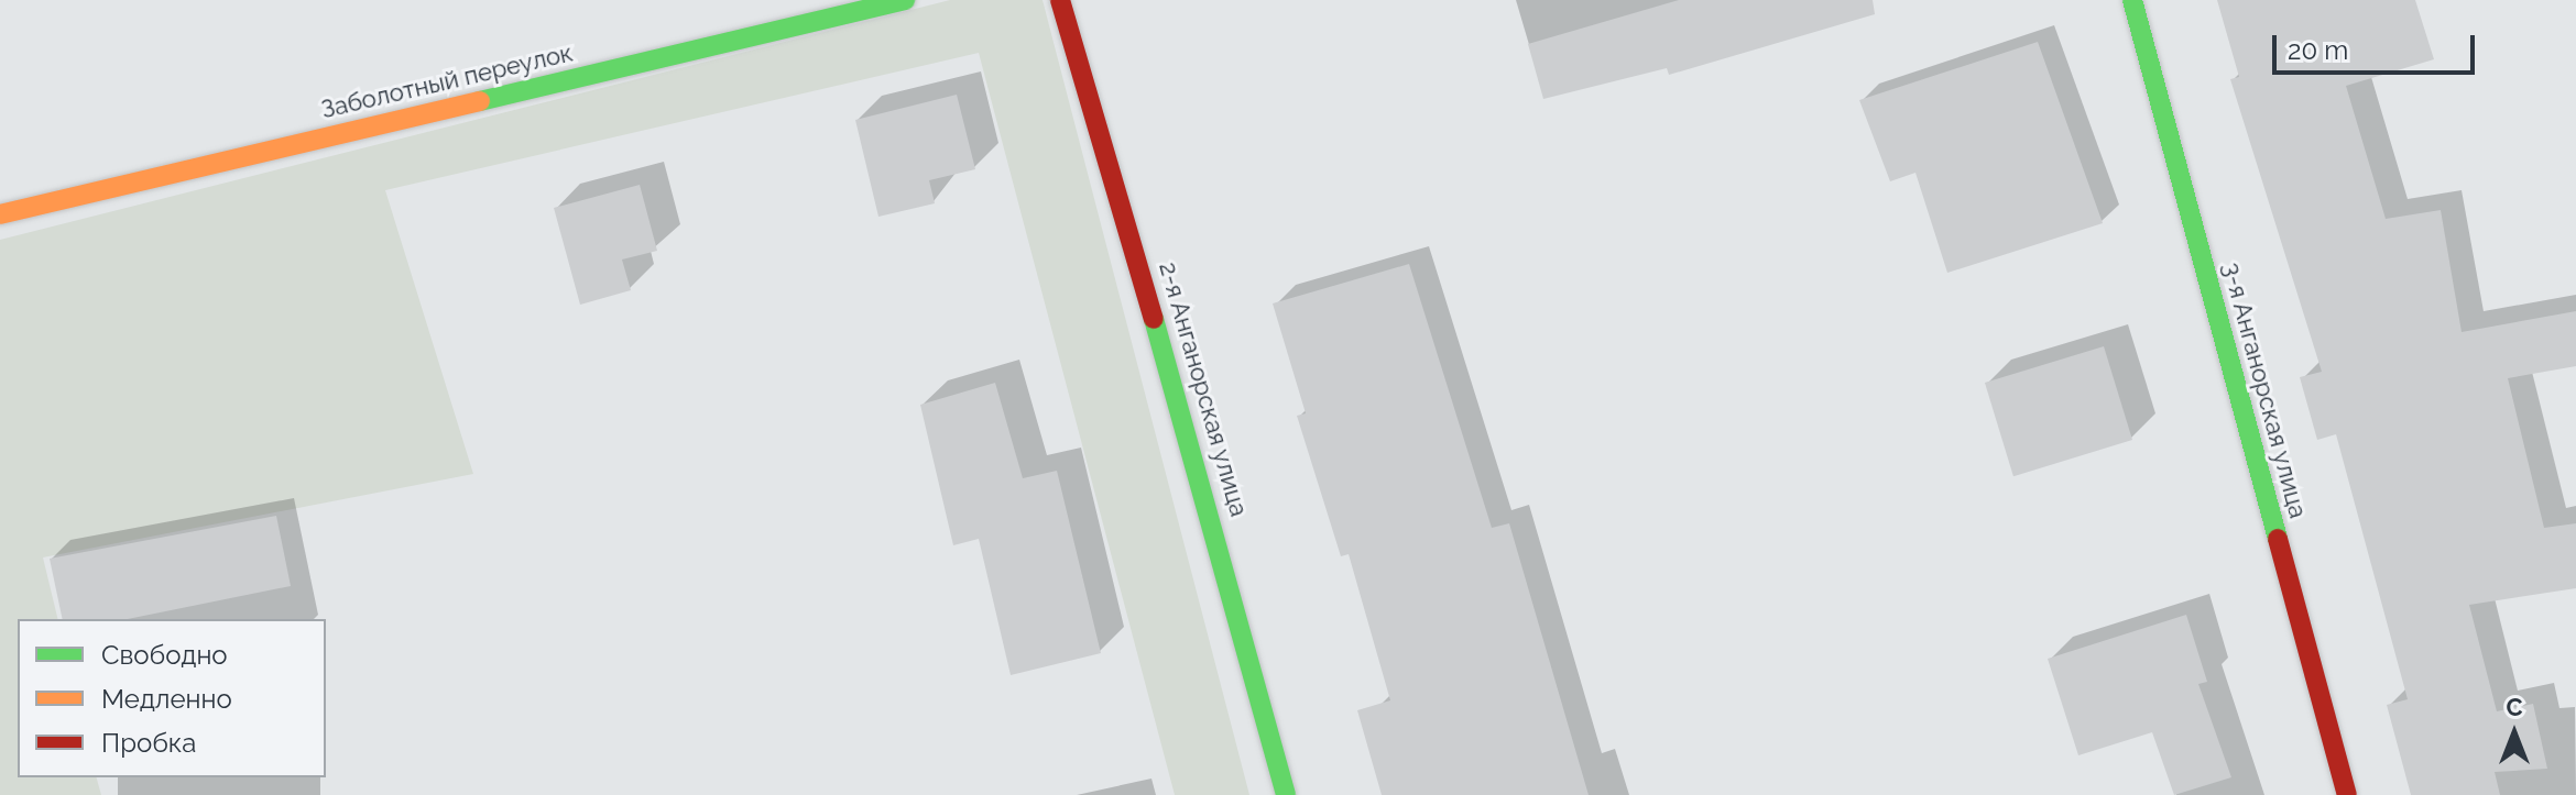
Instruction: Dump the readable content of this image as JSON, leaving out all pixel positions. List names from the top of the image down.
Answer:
{
  "streets": {
    "street": ["Заболотный переулок", "2-я Анганорская улица", "3-я Анганорская улица"]
  },
  "legend": ["Свободно", "Медленно", "Пробка"],
  "scale_bar": "20 m",
  "north": "top"
}
